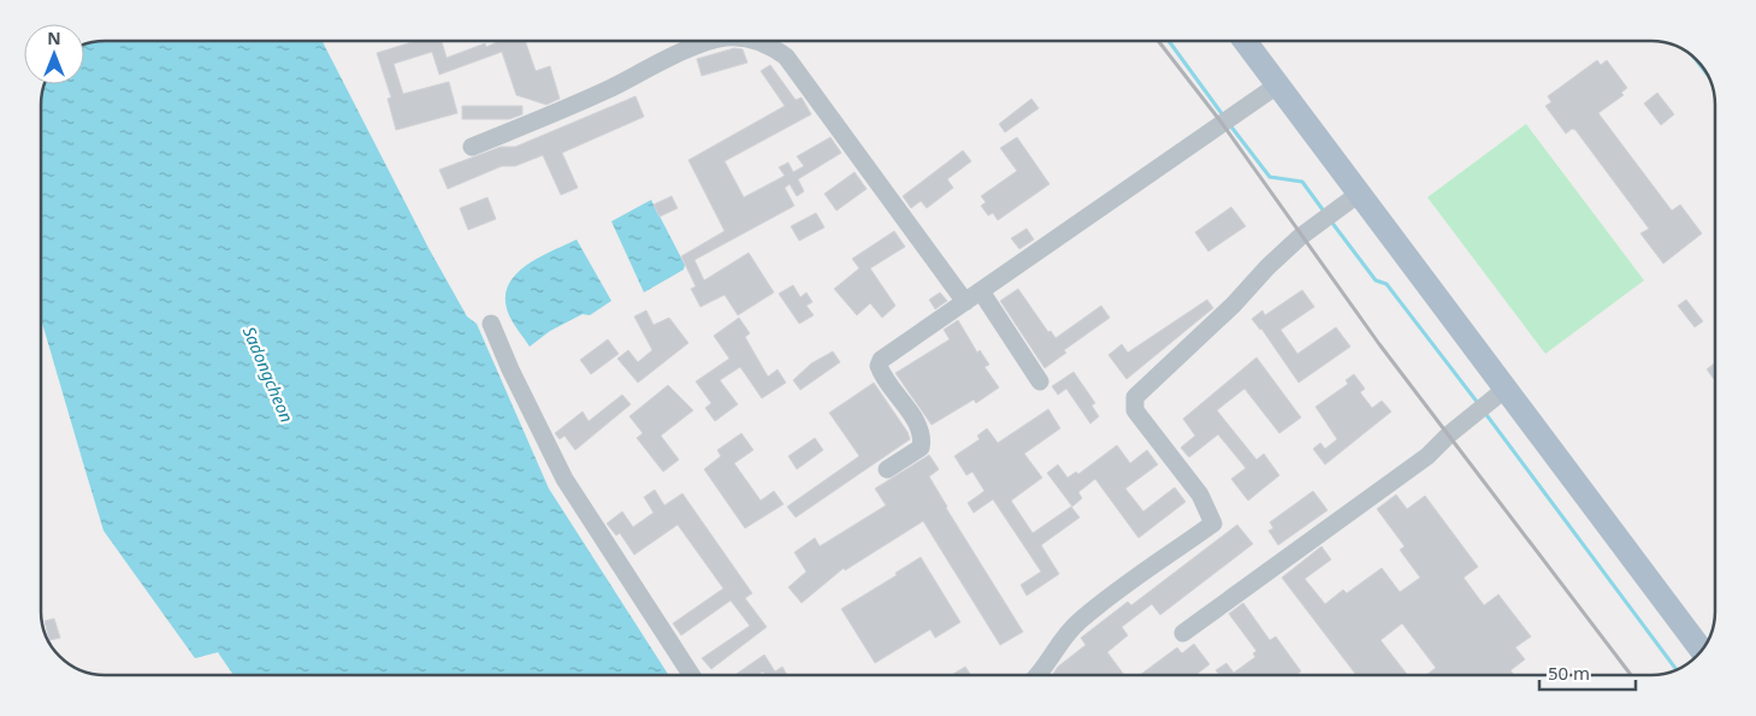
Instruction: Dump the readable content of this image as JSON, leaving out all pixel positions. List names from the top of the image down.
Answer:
{
  "water": ["Sadongcheon"],
  "scale_bar": "50 m",
  "north": "top"
}
